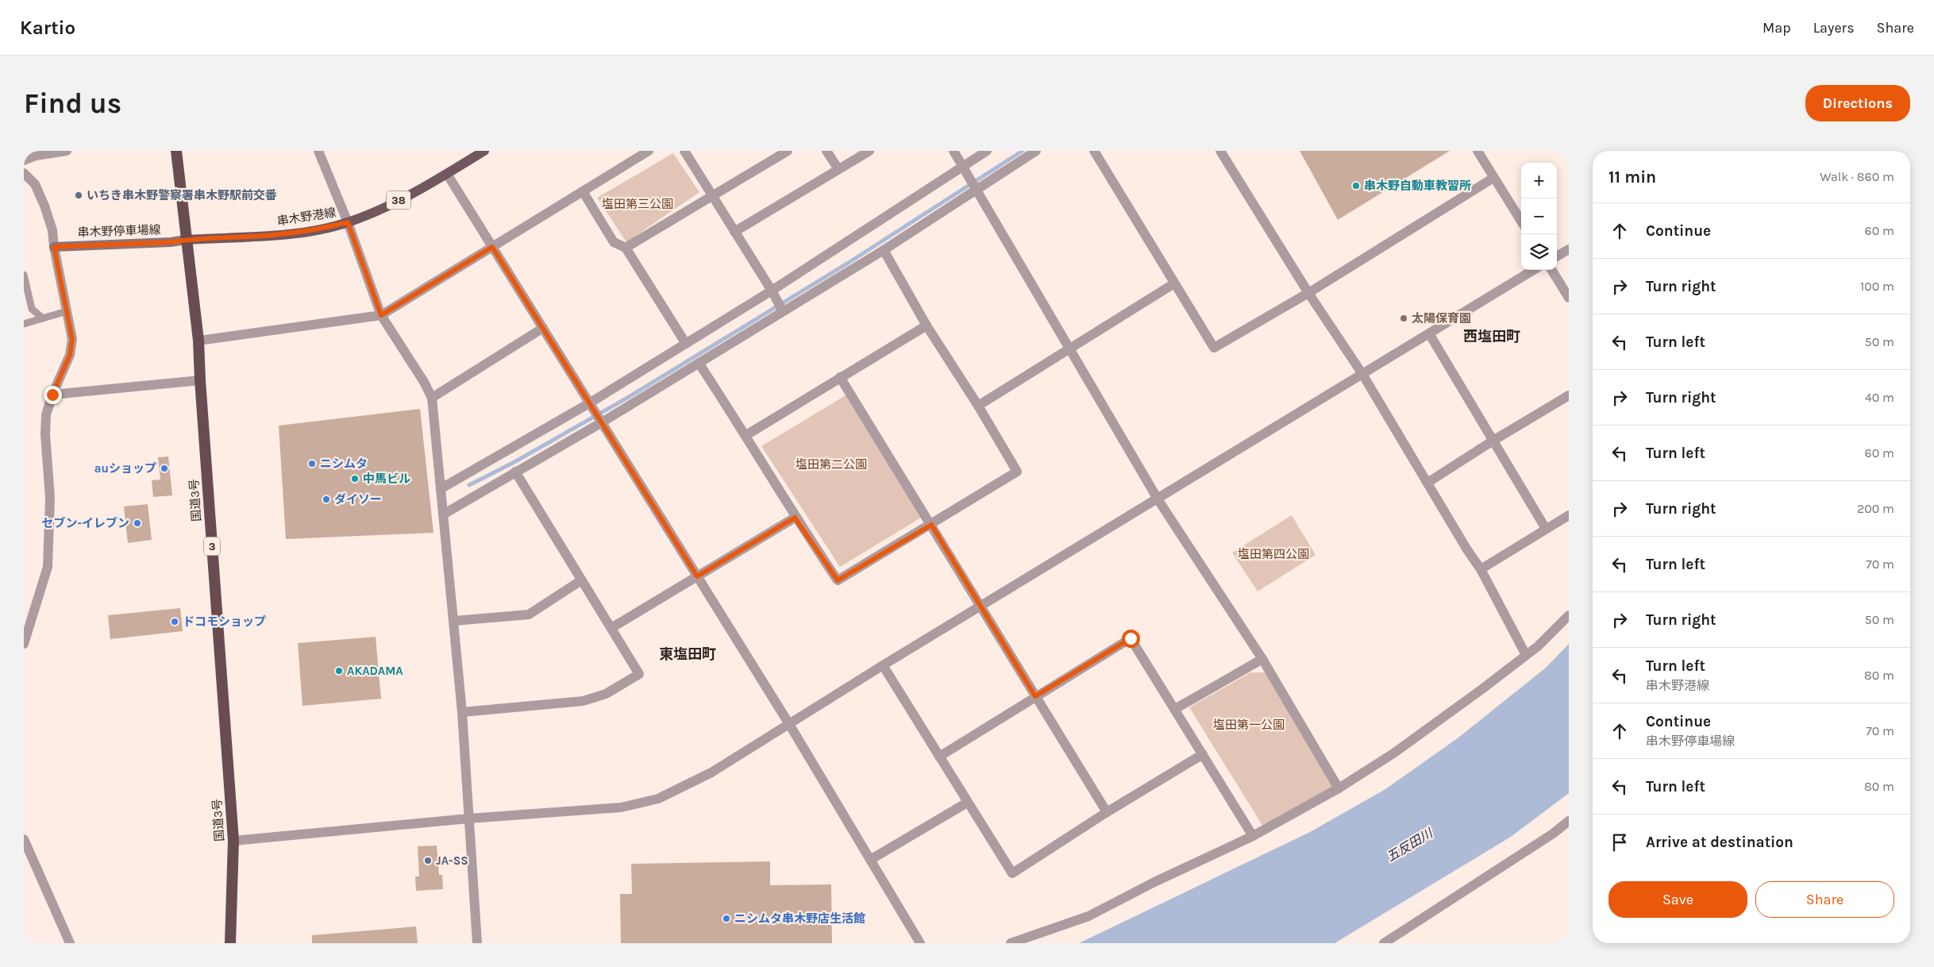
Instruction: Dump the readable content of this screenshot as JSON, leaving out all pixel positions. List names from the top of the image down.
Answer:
{
  "streets": {
    "highway": ["国道3号", "3"],
    "main road": ["38", "串木野港線", "串木野停車場線"]
  },
  "crossings": [
    ["串木野港線", "串木野停車場線"],
    ["串木野港線", "国道3号"],
    ["串木野停車場線", "国道3号"]
  ],
  "districts": ["西塩田町", "東塩田町"],
  "water": ["五反田川"],
  "parks": [
    "塩田第三公園",
    "塩田第二公園",
    "塩田第四公園",
    "塩田第一公園"
  ],
  "places": [
    "串木野自動車教習所",
    "いちき串木野警察署串木野駅前交番",
    "太陽保育園",
    "ニシムタ",
    "auショップ",
    "中馬ビル",
    "ダイソー",
    "セブン-イレブン",
    "ドコモショップ",
    "AKADAMA",
    "JA-SS",
    "ニシムタ串木野店生活館"
  ],
  "page": {
    "header": "Kartio",
    "nav": ["Map", "Layers", "Share"],
    "buttons": [
      "Directions",
      ["Save", "Share"]
    ],
    "title": "Find us",
    "heading": ["11 min", "Walk · 860 m"],
    "map_buttons": ["+", "−"],
    "list": [
      ["Continue", "60 m"],
      ["Turn right", "100 m"],
      ["Turn left", "50 m"],
      ["Turn right", "40 m"],
      ["Turn left", "60 m"],
      ["Turn right", "200 m"],
      ["Turn left", "70 m"],
      ["Turn right", "50 m"],
      ["Turn left", "串木野港線", "80 m"],
      ["Continue", "串木野停車場線", "70 m"],
      ["Turn left", "80 m"],
      "Arrive at destination"
    ]
  }
}
